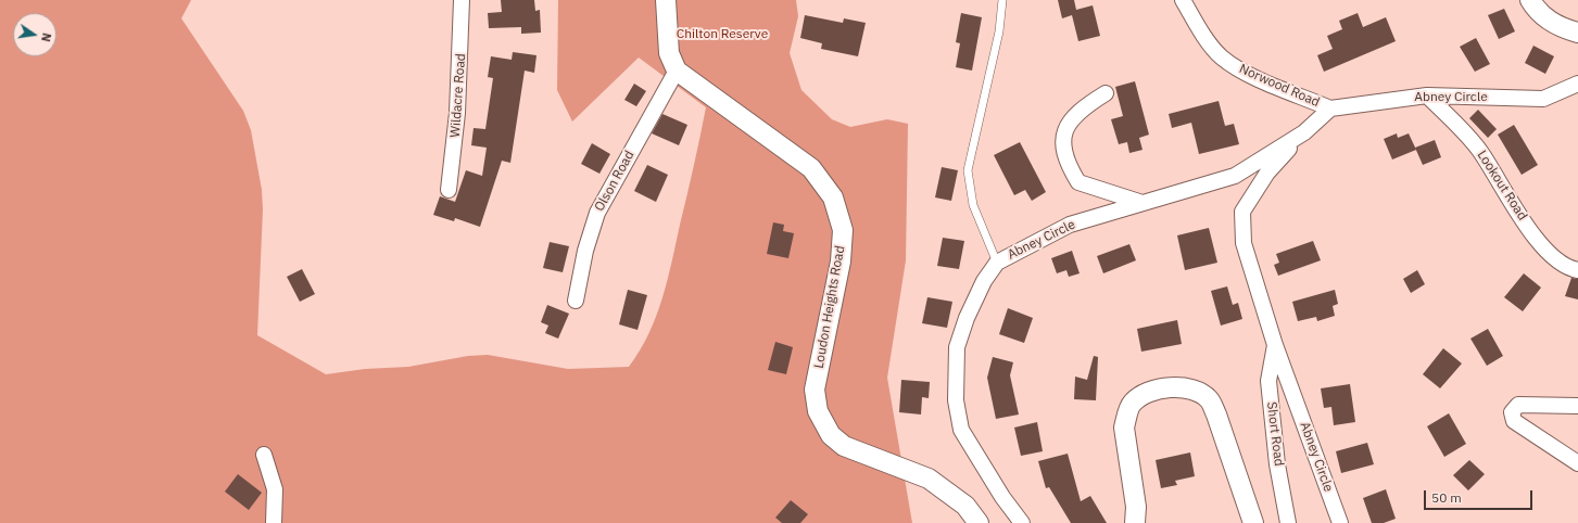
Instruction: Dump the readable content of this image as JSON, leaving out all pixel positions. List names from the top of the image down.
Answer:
{
  "streets": {
    "street": [
      "Norwood Road",
      "Wildacre Road",
      "Abney Circle",
      "Olson Road",
      "Lookout Road",
      "Loudon Heights Road",
      "Short Road"
    ]
  },
  "crossings": [
    ["Norwood Road", "Abney Circle"],
    ["Abney Circle", "Lookout Road"],
    ["Abney Circle", "Short Road"],
    ["Olson Road", "Loudon Heights Road"]
  ],
  "parks": ["Chilton Reserve"],
  "scale_bar": "50 m",
  "north": "right"
}
